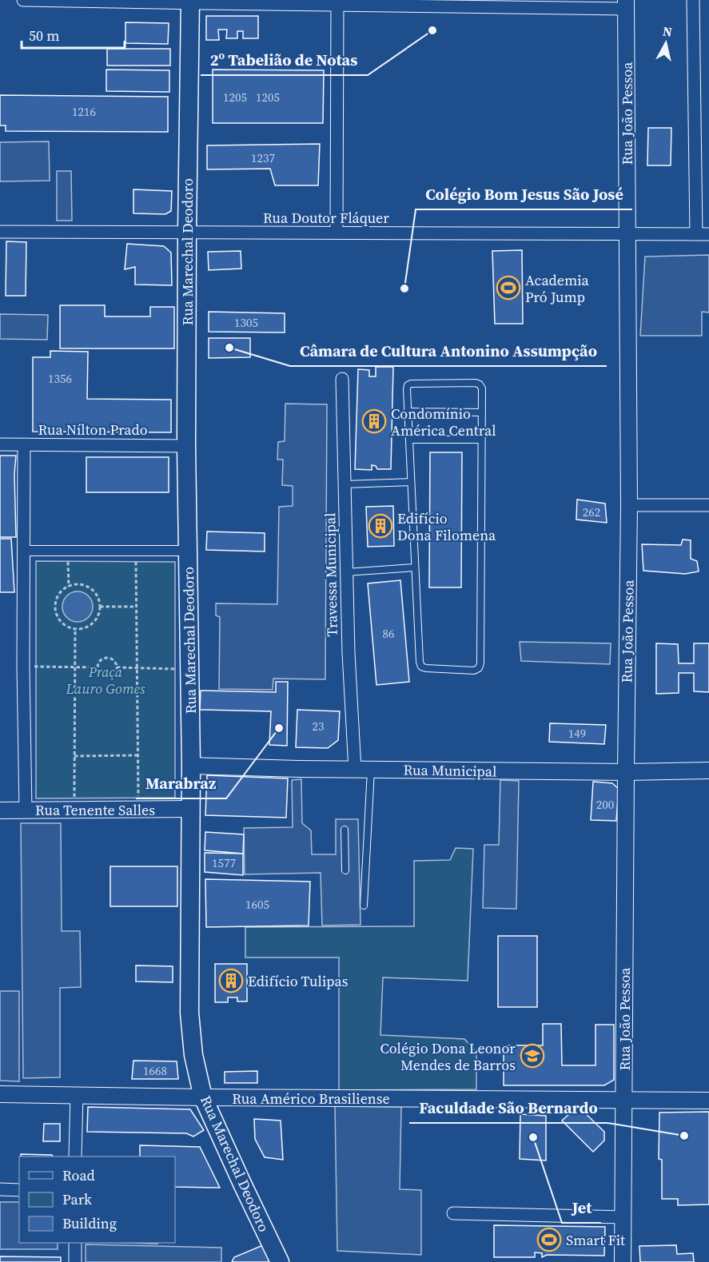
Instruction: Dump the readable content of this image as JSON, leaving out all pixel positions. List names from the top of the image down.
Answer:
{
  "streets": {
    "main road": ["Rua Marechal Deodoro"],
    "street": [
      "Rua João Pessoa",
      "Rua Doutor Fláquer",
      "Rua Nílton Prado",
      "Travessa Municipal",
      "Rua Municipal",
      "Rua Tenente Salles",
      "Rua Américo Brasiliense"
    ]
  },
  "crossings": [
    ["Rua João Pessoa", "Rua Doutor Fláquer"],
    ["Rua João Pessoa", "Rua Municipal"],
    ["Rua João Pessoa", "Rua Américo Brasiliense"],
    ["Rua Doutor Fláquer", "Rua Marechal Deodoro"],
    ["Rua Marechal Deodoro", "Rua Nílton Prado"],
    ["Rua Marechal Deodoro", "Rua Municipal"],
    ["Rua Marechal Deodoro", "Rua Tenente Salles"],
    ["Rua Marechal Deodoro", "Rua Américo Brasiliense"],
    ["Travessa Municipal", "Rua Municipal"]
  ],
  "parks": ["Praça Lauro Gomes"],
  "places": {
    "other": [
      "2º Tabelião de Notas",
      "Colégio Bom Jesus São José",
      "Câmara de Cultura Antonino Assumpção",
      "Marabraz",
      "Faculdade São Bernardo",
      "Jet"
    ],
    "sports": ["Academia Pró Jump", "Smart Fit"],
    "building": ["Condomínio América Central", "Edifício Dona Filomena", "Edifício Tulipas"],
    "school or university": ["Colégio Dona Leonor Mendes de Barros"]
  },
  "house_numbers": [
    "1205",
    "1205",
    "1216",
    "1237",
    "1305",
    "1356",
    "262",
    "86",
    "23",
    "149",
    "200",
    "1577",
    "1605",
    "1668"
  ],
  "legend": ["Road", "Park", "Building"],
  "scale_bar": "50 m",
  "north": "top"
}
